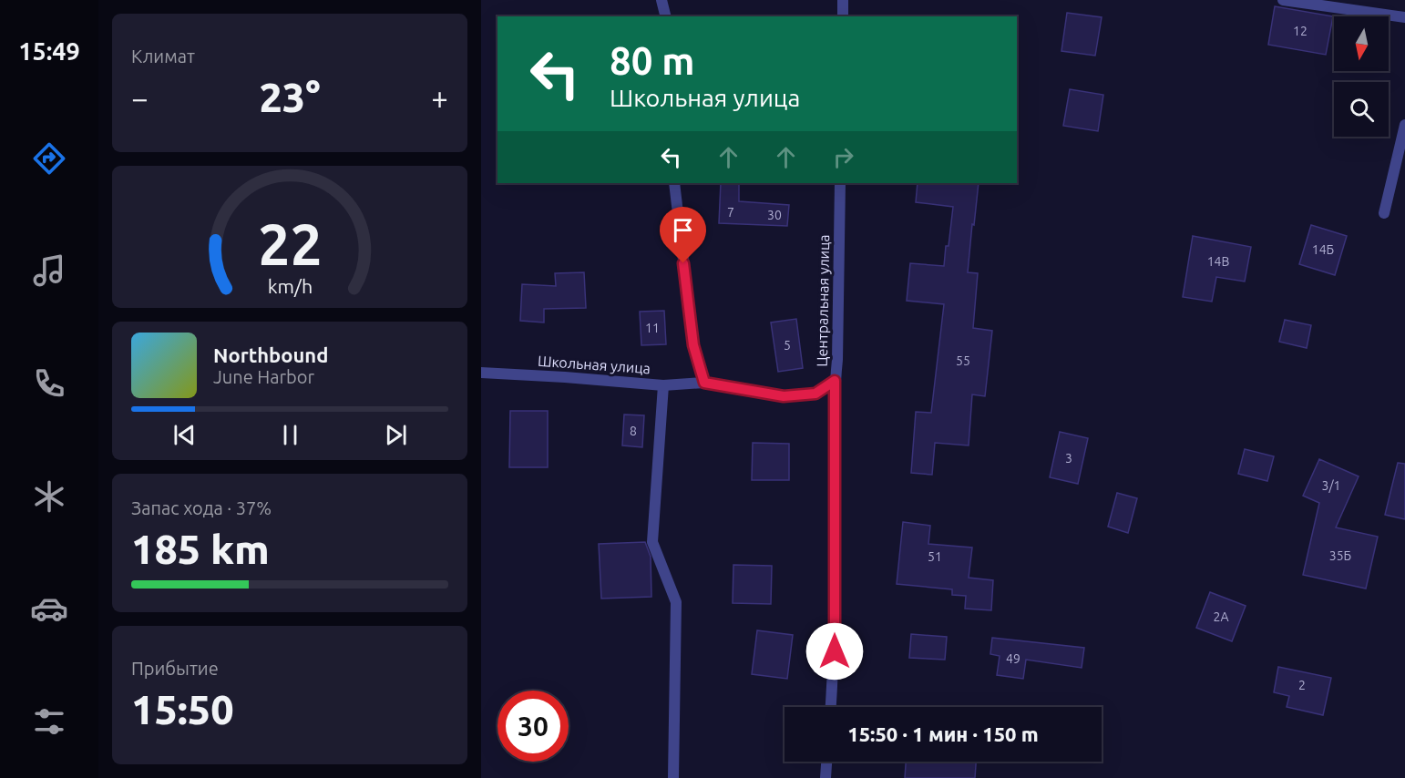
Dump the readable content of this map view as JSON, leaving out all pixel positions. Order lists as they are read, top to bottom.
{
  "streets": {
    "street": ["Центральная улица", "Школьная улица"]
  },
  "crossings": [
    ["Центральная улица", "Школьная улица"]
  ],
  "house_numbers": [
    "12",
    "7",
    "30",
    "14Б",
    "14В",
    "11",
    "5",
    "55",
    "8",
    "3",
    "3/1",
    "35Б",
    "51",
    "2А",
    "49",
    "2"
  ],
  "north": "bottom",
  "page": {
    "tabs": "15:49",
    "tile": [
      "Климат",
      ["Запас хода · 37%", "185 km"],
      ["Прибытие", "15:50"]
    ],
    "turn": ["80 m", "Школьная улица"],
    "heat": ["−", "23°", "+"],
    "song": ["Northbound", "June Harbor"],
    "limit": "30",
    "trip": "15:50 · 1 мин · 150 m",
    "gauge": ["22", "km/h"]
  }
}
